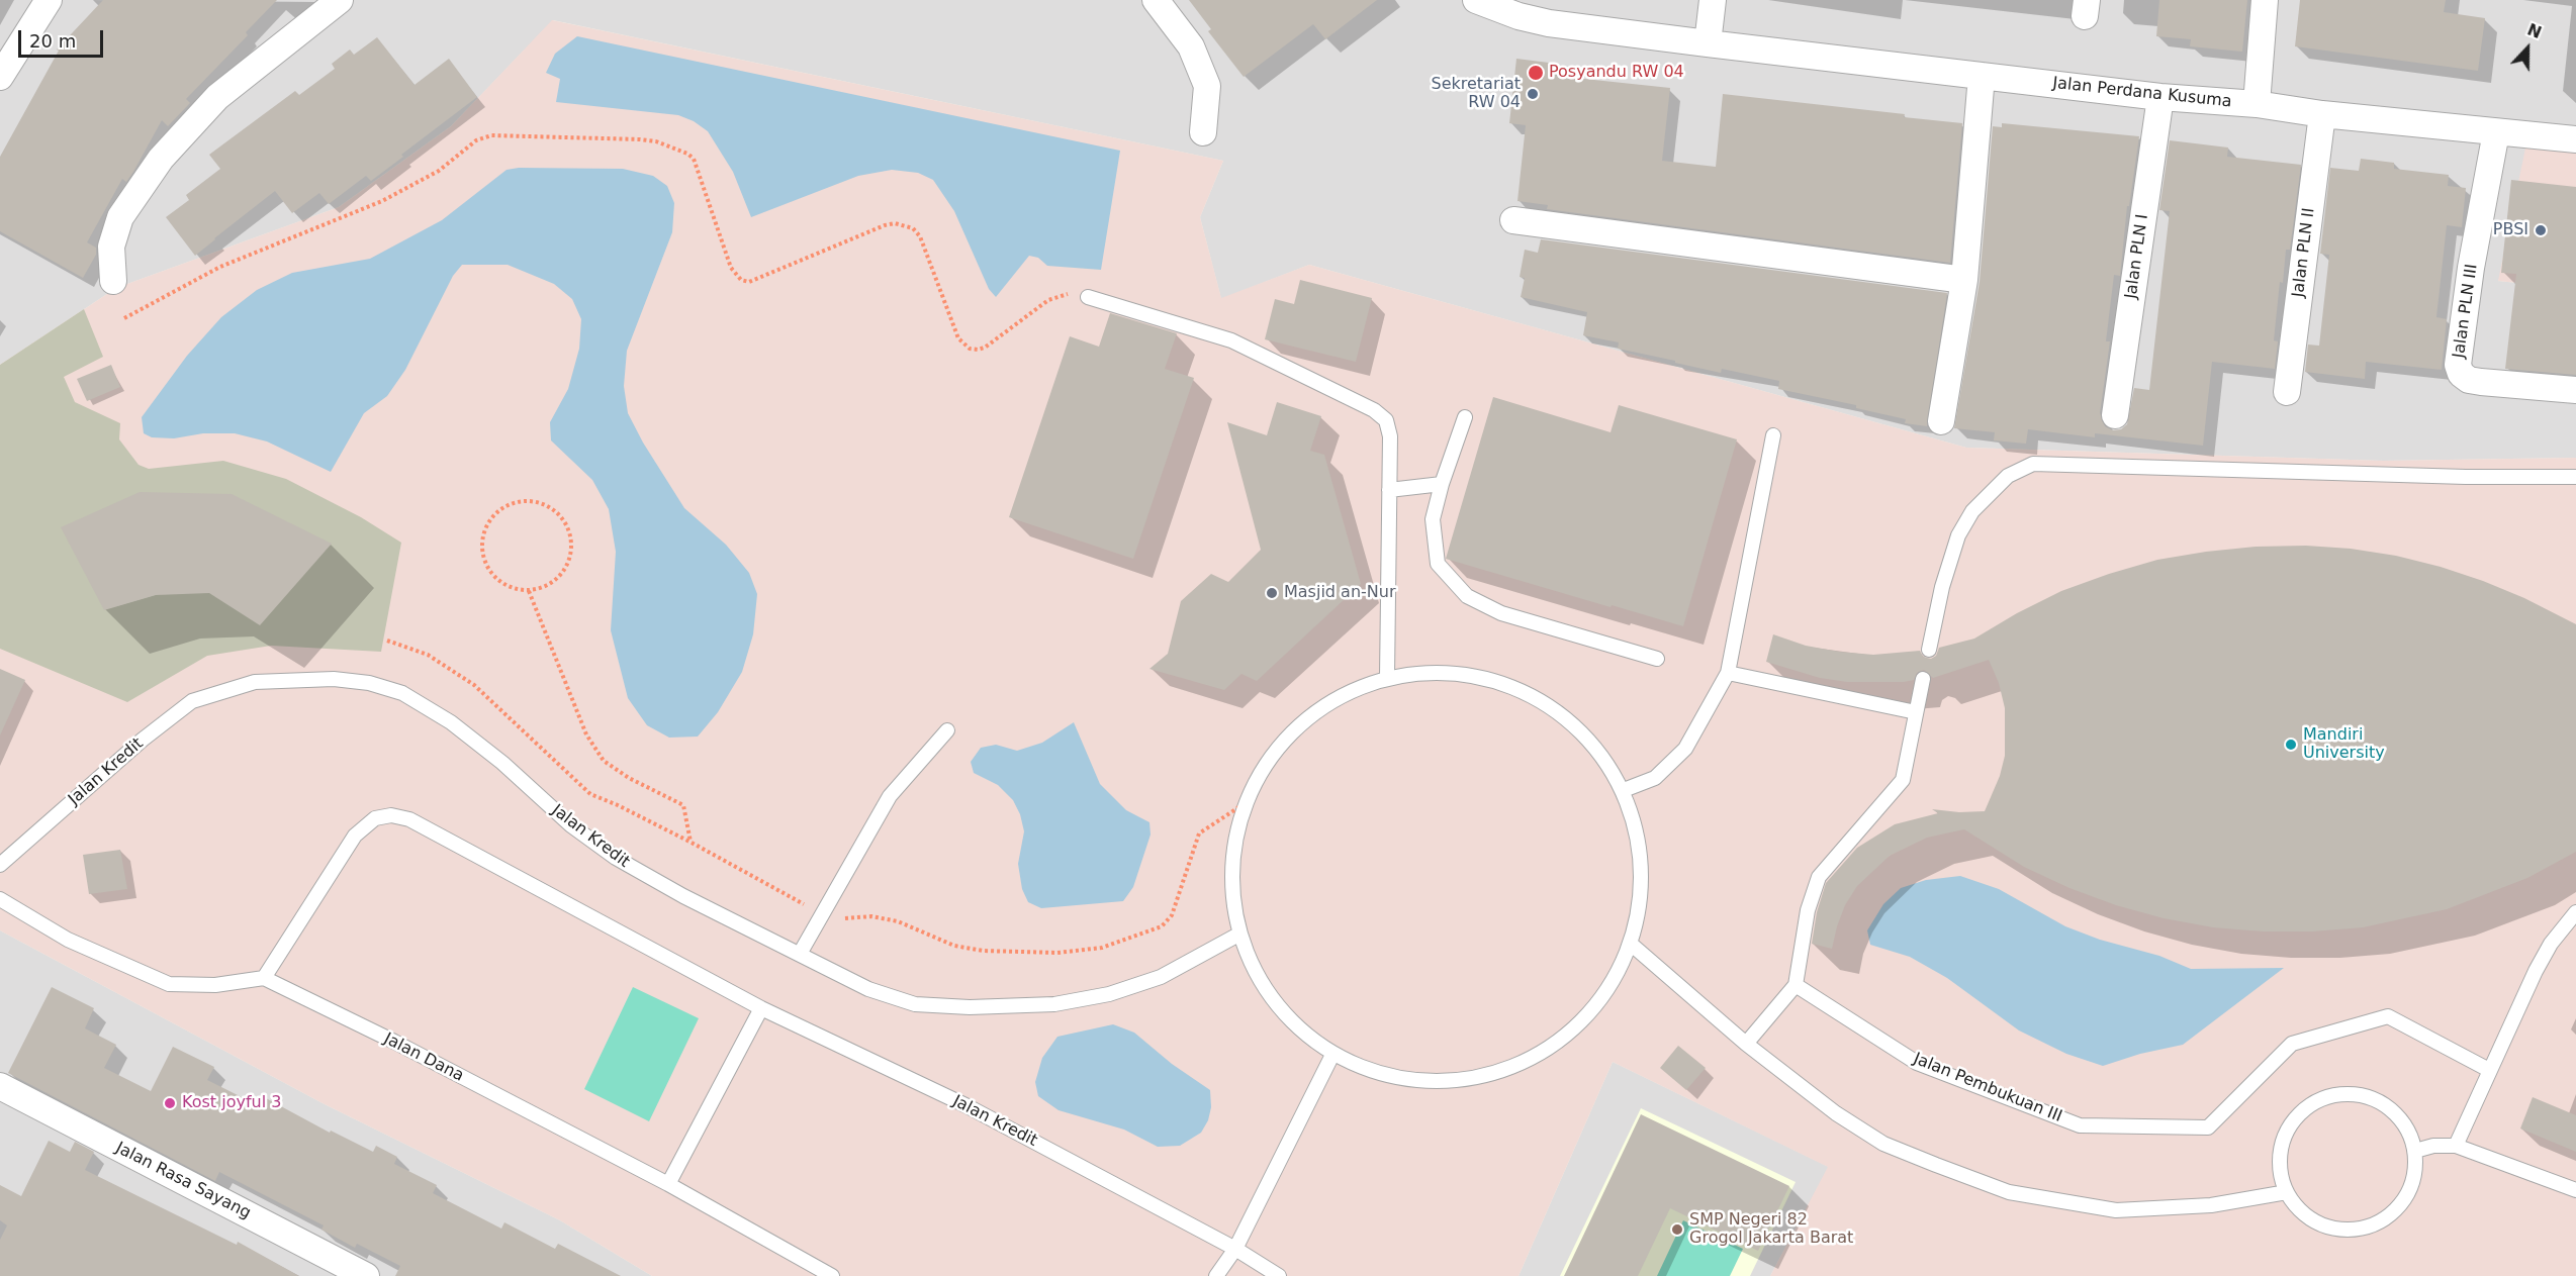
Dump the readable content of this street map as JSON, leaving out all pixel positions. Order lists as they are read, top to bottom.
{
  "streets": {
    "street": [
      "Jalan Perdana Kusuma",
      "Jalan PLN II",
      "Jalan PLN I",
      "Jalan PLN III",
      "Jalan Rasa Sayang"
    ],
    "lane": ["Jalan Kredit", "Jalan Dana", "Jalan Pembukuan III"]
  },
  "crossings": [
    ["Jalan Perdana Kusuma", "Jalan PLN II"],
    ["Jalan Perdana Kusuma", "Jalan PLN I"],
    ["Jalan Perdana Kusuma", "Jalan PLN III"],
    ["Jalan Kredit", "Jalan Dana"]
  ],
  "places": [
    "Posyandu RW 04",
    "Sekretariat RW 04",
    "PBSI",
    "Masjid an-Nur",
    "Mandiri University",
    "Kost joyful 3",
    "SMP Negeri 82 Grogol Jakarta Barat"
  ],
  "scale_bar": "20 m",
  "north": "top"
}
